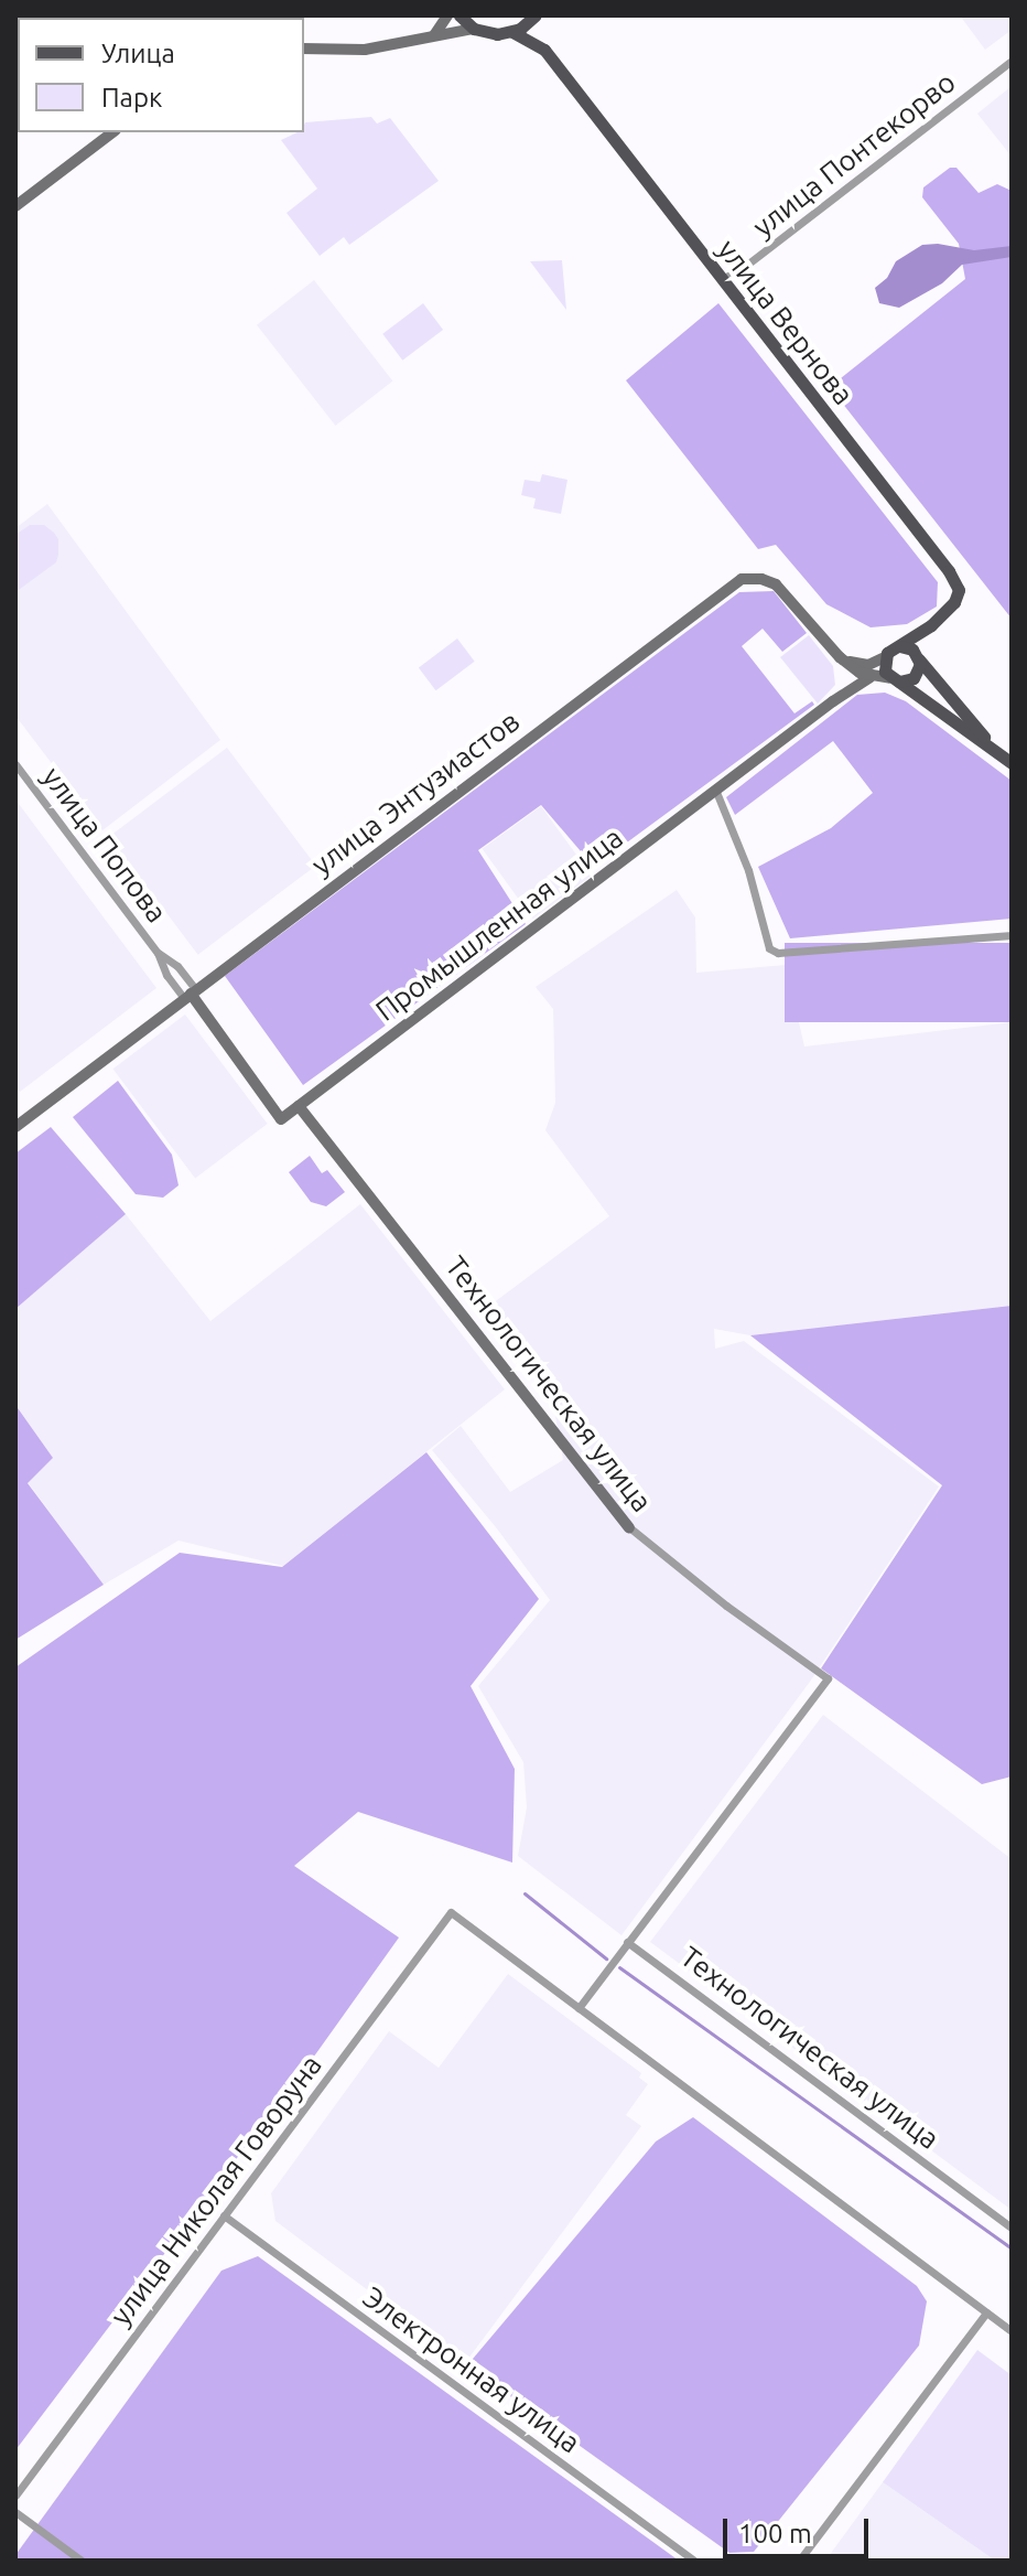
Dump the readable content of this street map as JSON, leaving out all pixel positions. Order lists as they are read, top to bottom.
{
  "streets": {
    "main road": ["улица Вернова"],
    "street": [
      "улица Понтекорво",
      "улица Энтузиастов",
      "улица Попова",
      "Промышленная улица",
      "Технологическая улица",
      "улица Николая Говоруна",
      "Электронная улица"
    ]
  },
  "crossings": [
    ["улица Понтекорво", "улица Вернова"],
    ["улица Вернова", "улица Энтузиастов"],
    ["улица Энтузиастов", "улица Попова"],
    ["улица Энтузиастов", "Промышленная улица"],
    ["Промышленная улица", "Технологическая улица"],
    ["улица Николая Говоруна", "Электронная улица"]
  ],
  "legend": ["Улица", "Парк"],
  "scale_bar": "100 m"
}
